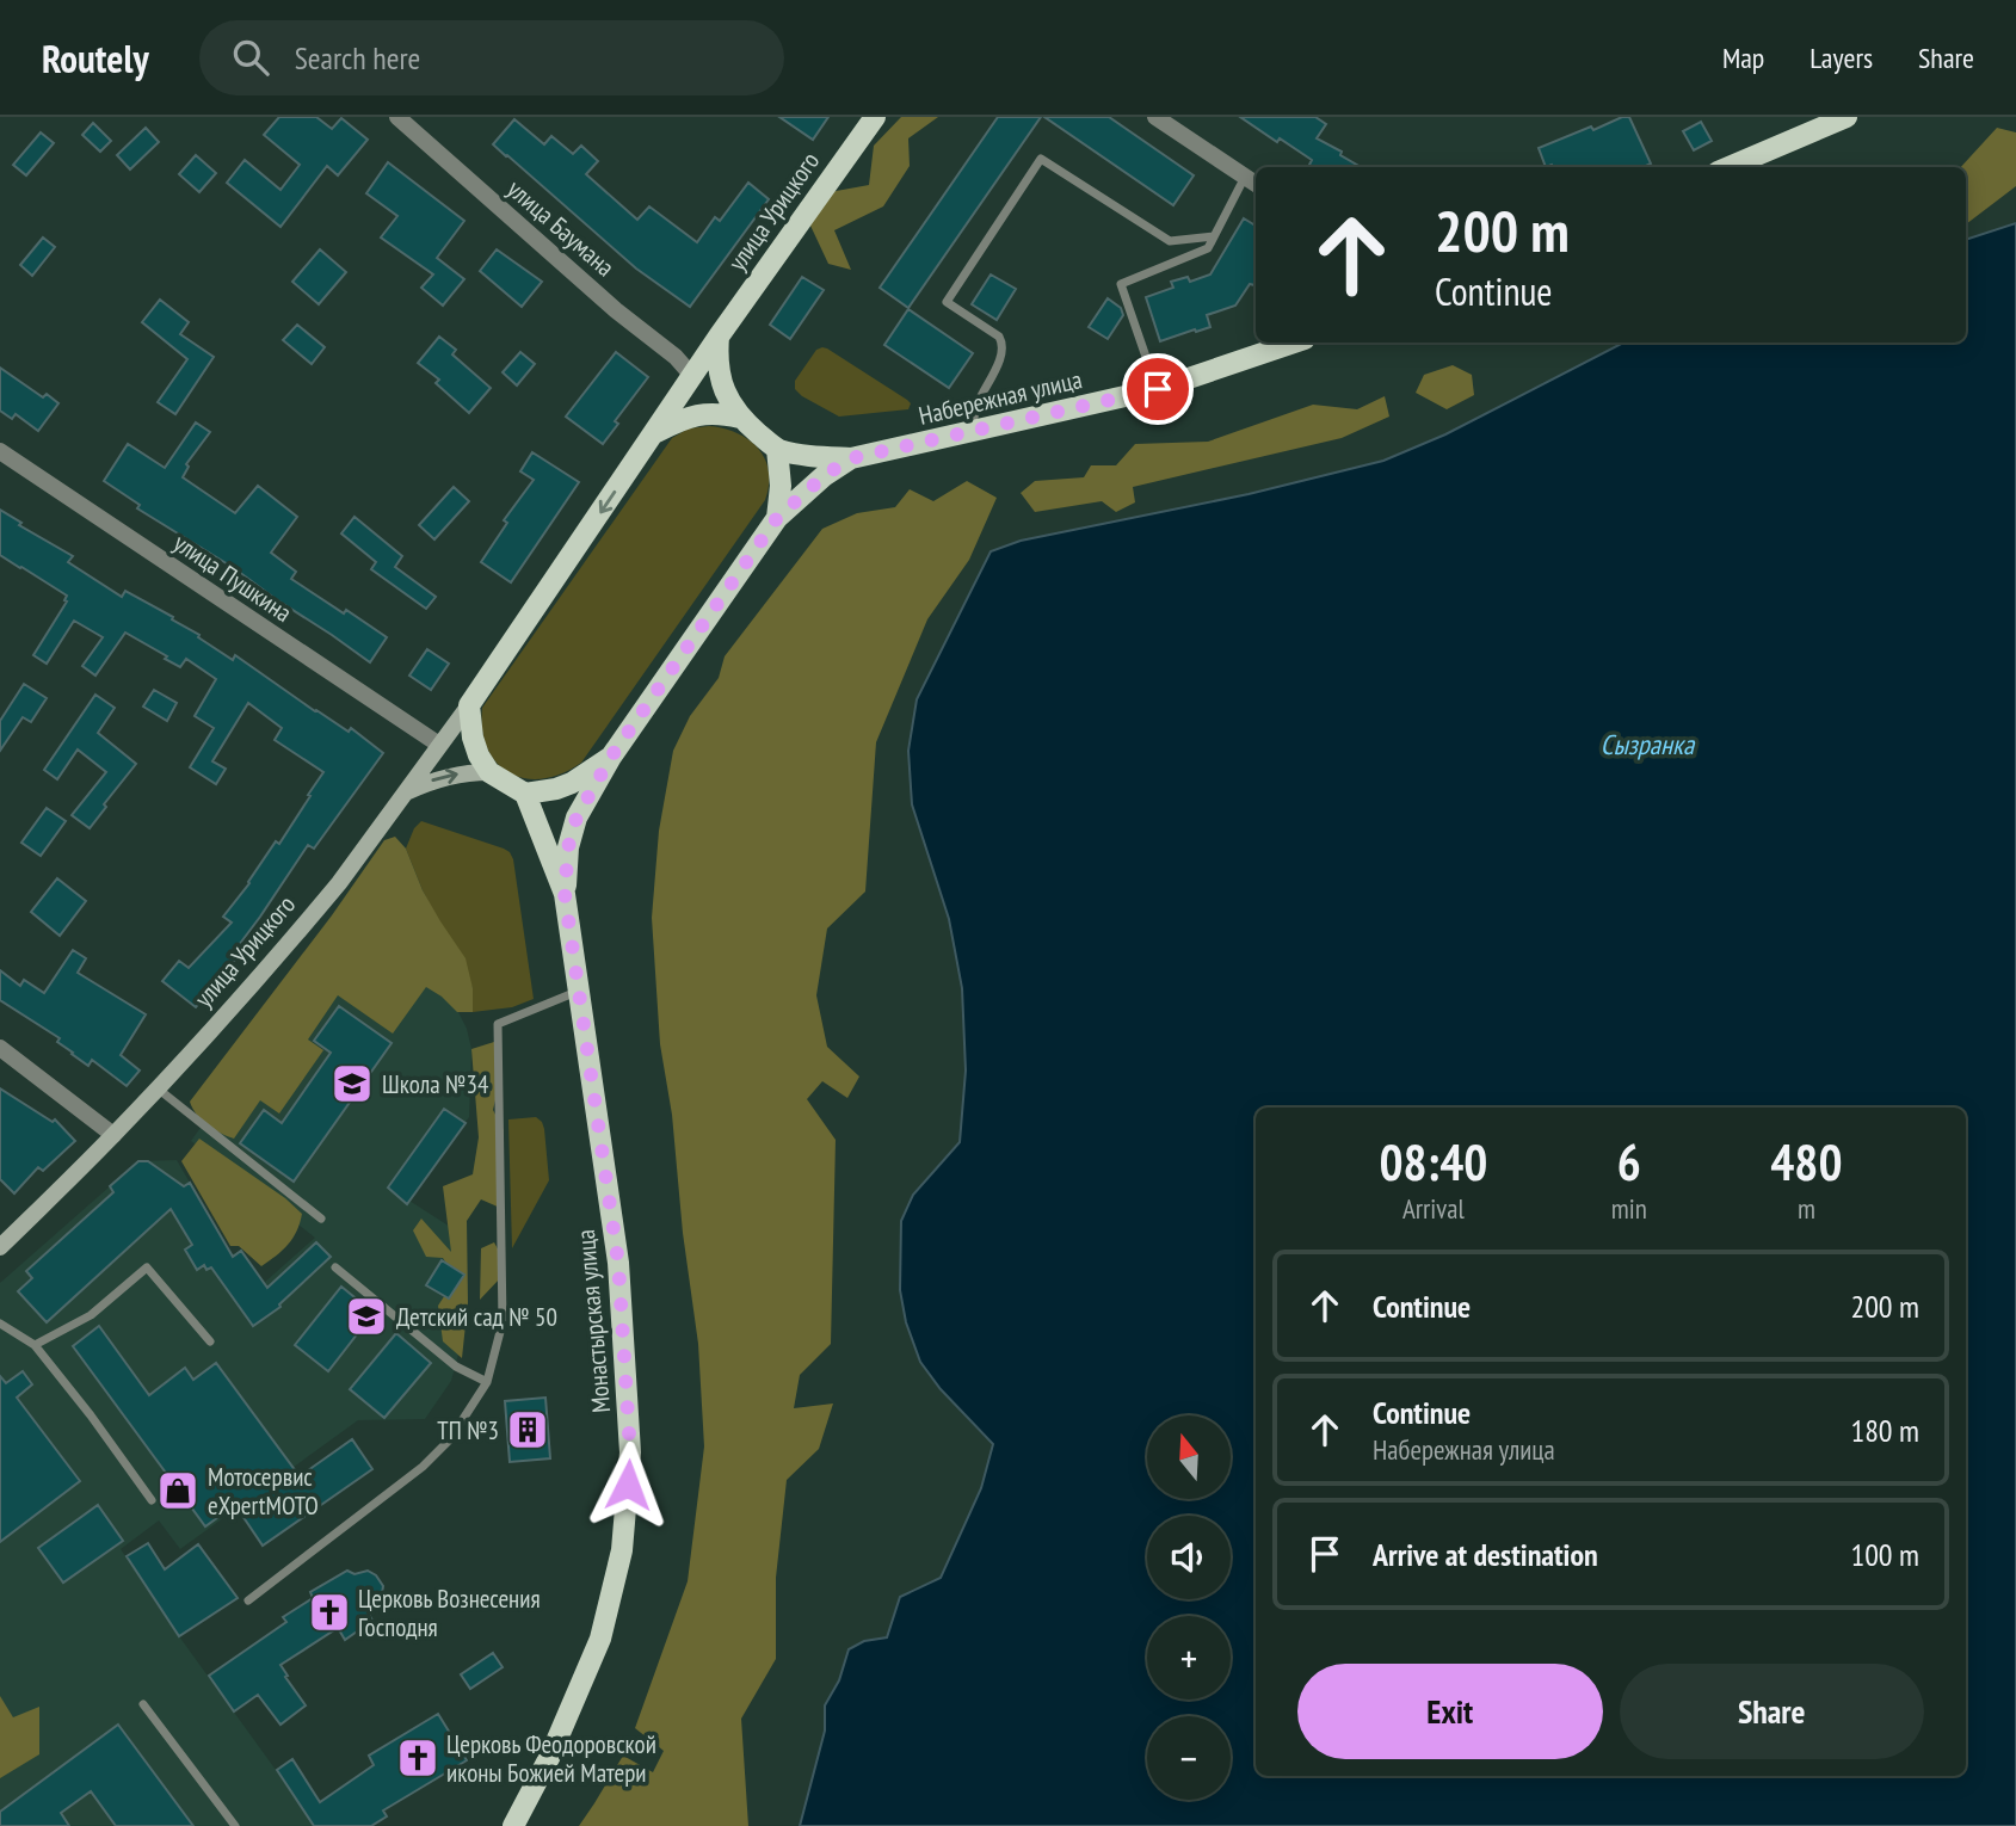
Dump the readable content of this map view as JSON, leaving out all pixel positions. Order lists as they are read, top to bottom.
{
  "streets": {
    "main road": ["улица Урицкого", "Набережная улица", "Монастырская улица"],
    "street": ["улица Баумана", "улица Пушкина"]
  },
  "crossings": [
    ["улица Урицкого", "улица Баумана"],
    ["улица Урицкого", "улица Пушкина"]
  ],
  "water": ["Сызранка"],
  "places": {
    "school or university": ["Школа №34", "Детский сад № 50"],
    "building": ["ТП №3"],
    "shop": ["Мотосервис eXpertMOTO"],
    "church": ["Церковь Вознесения Господня", "Церковь Феодоровской иконы Божией Матери"]
  },
  "north": "top",
  "page": {
    "header": "Routely",
    "search": "Search here",
    "nav": ["Map", "Layers", "Share"],
    "turn": ["200 m", "Continue"],
    "eta": [
      "08:40",
      "Arrival",
      "6",
      "min",
      "480",
      "m"
    ],
    "list": [
      {
        "name": "Continue",
        "value": "200 m"
      },
      {
        "name": "Continue",
        "note": "Набережная улица",
        "value": "180 m"
      },
      {
        "name": "Arrive at destination",
        "value": "100 m"
      }
    ],
    "map_buttons": ["+", "−"],
    "buttons": ["Exit", "Share"]
  }
}
